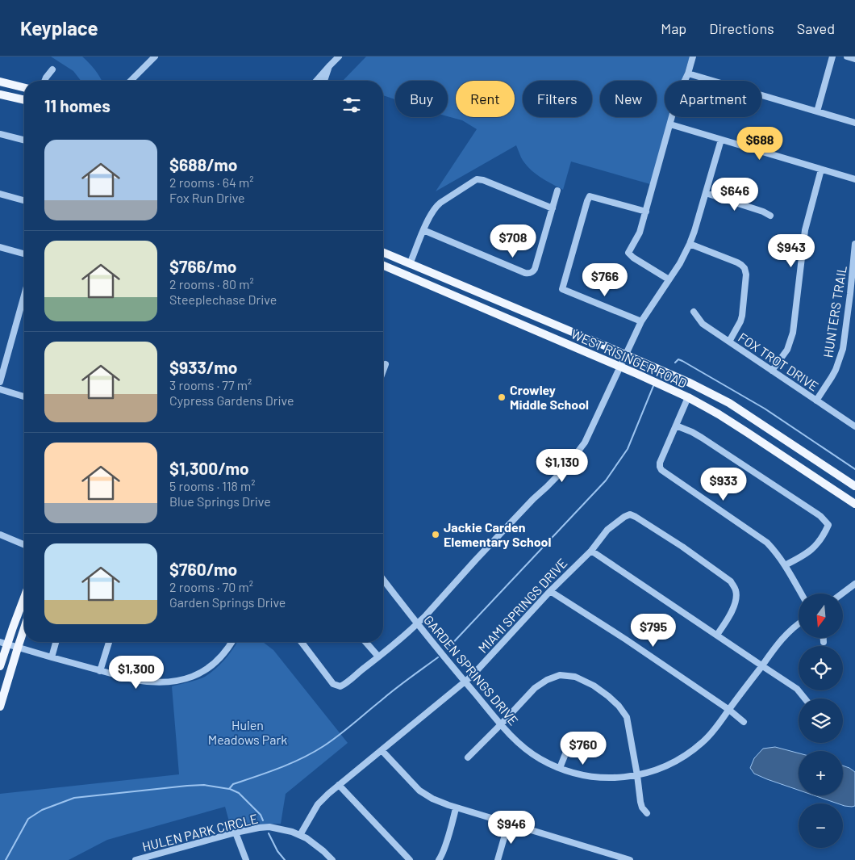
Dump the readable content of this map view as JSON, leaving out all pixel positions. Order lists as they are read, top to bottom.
{
  "streets": {
    "main road": ["WEST RISINGER ROAD"],
    "street": [
      "HUNTERS TRAIL",
      "FOX TROT DRIVE",
      "MIAMI SPRINGS DRIVE",
      "GARDEN SPRINGS DRIVE",
      "HULEN PARK CIRCLE"
    ]
  },
  "crossings": [
    ["HUNTERS TRAIL", "FOX TROT DRIVE"],
    ["MIAMI SPRINGS DRIVE", "GARDEN SPRINGS DRIVE"],
    ["MIAMI SPRINGS DRIVE", "HULEN PARK CIRCLE"]
  ],
  "parks": ["Hulen Meadows Park"],
  "places": ["Crowley Middle School", "Jackie Carden Elementary School"],
  "north": "bottom",
  "page": {
    "header": "Keyplace",
    "nav": ["Map", "Directions", "Saved"],
    "chip": [
      "Buy",
      "Rent",
      "Filters",
      "New",
      "Apartment"
    ],
    "heading": "11 homes",
    "price": [
      "$688",
      "$646",
      "$708",
      "$943",
      "$766",
      "$1,130",
      "$933",
      "$795",
      "$1,300",
      "$760",
      "$946"
    ],
    "list": [
      {
        "name": "$688/mo",
        "note": "2 rooms · 64 m² · Fox Run Drive"
      },
      {
        "name": "$766/mo",
        "note": "2 rooms · 80 m² · Steeplechase Drive"
      },
      {
        "name": "$933/mo",
        "note": "3 rooms · 77 m² · Cypress Gardens Drive"
      },
      {
        "name": "$1,300/mo",
        "note": "5 rooms · 118 m² · Blue Springs Drive"
      },
      {
        "name": "$760/mo",
        "note": "2 rooms · 70 m² · Garden Springs Drive"
      }
    ],
    "map_buttons": ["+", "−"]
  }
}
